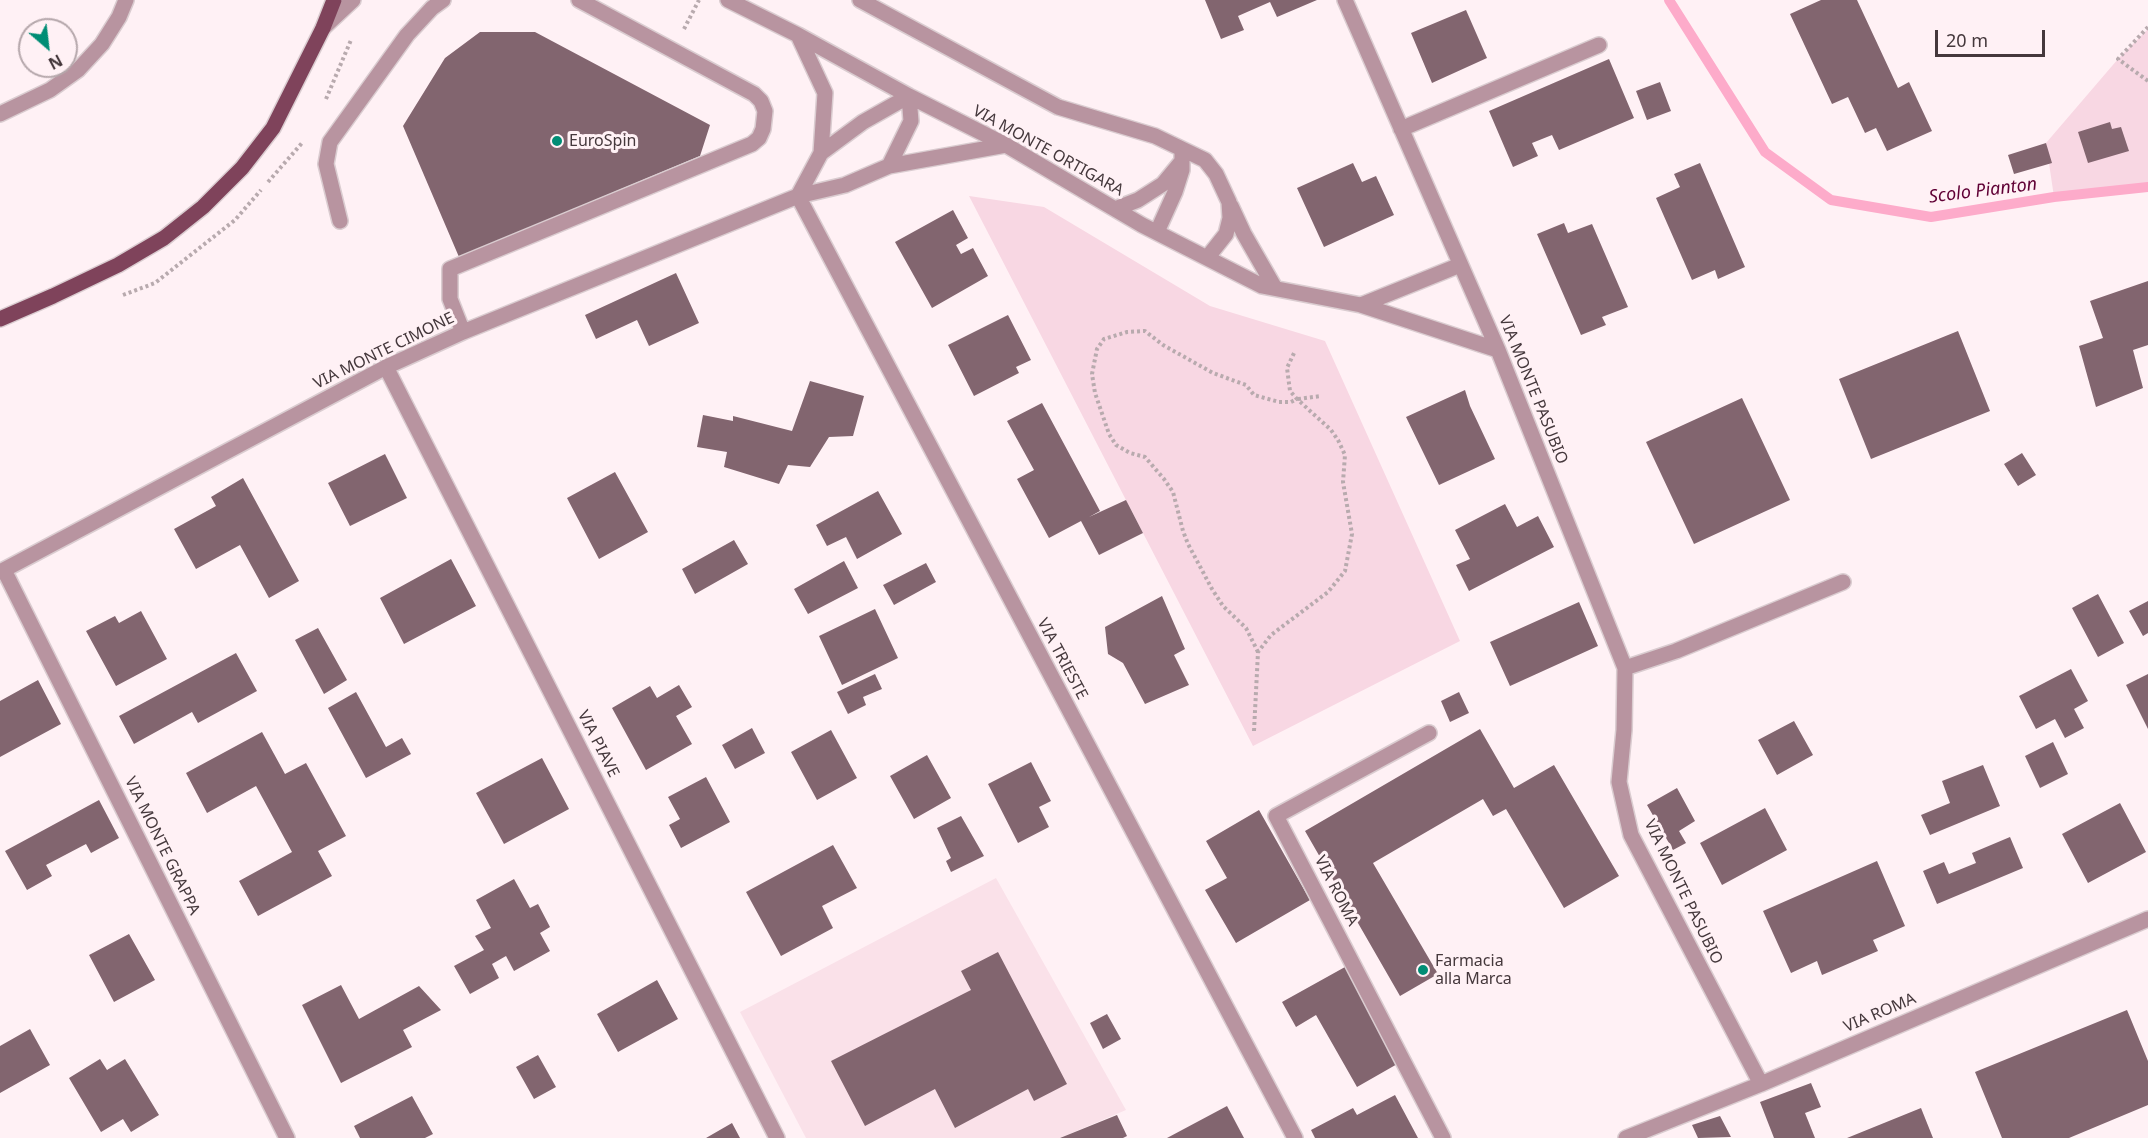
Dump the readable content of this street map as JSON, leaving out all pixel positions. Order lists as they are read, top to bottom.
{
  "streets": {
    "street": [
      "VIA MONTE ORTIGARA",
      "VIA MONTE CIMONE",
      "VIA MONTE PASUBIO",
      "VIA TRIESTE",
      "VIA PIAVE",
      "VIA MONTE GRAPPA",
      "VIA ROMA"
    ]
  },
  "crossings": [
    ["VIA MONTE ORTIGARA", "VIA MONTE CIMONE"],
    ["VIA MONTE ORTIGARA", "VIA MONTE PASUBIO"],
    ["VIA MONTE CIMONE", "VIA TRIESTE"],
    ["VIA MONTE CIMONE", "VIA PIAVE"],
    ["VIA MONTE CIMONE", "VIA MONTE GRAPPA"],
    ["VIA MONTE PASUBIO", "VIA ROMA"]
  ],
  "water": ["Scolo Pianton"],
  "places": ["EuroSpin", "Farmacia alla Marca"],
  "scale_bar": "20 m",
  "north": "bottom right"
}
